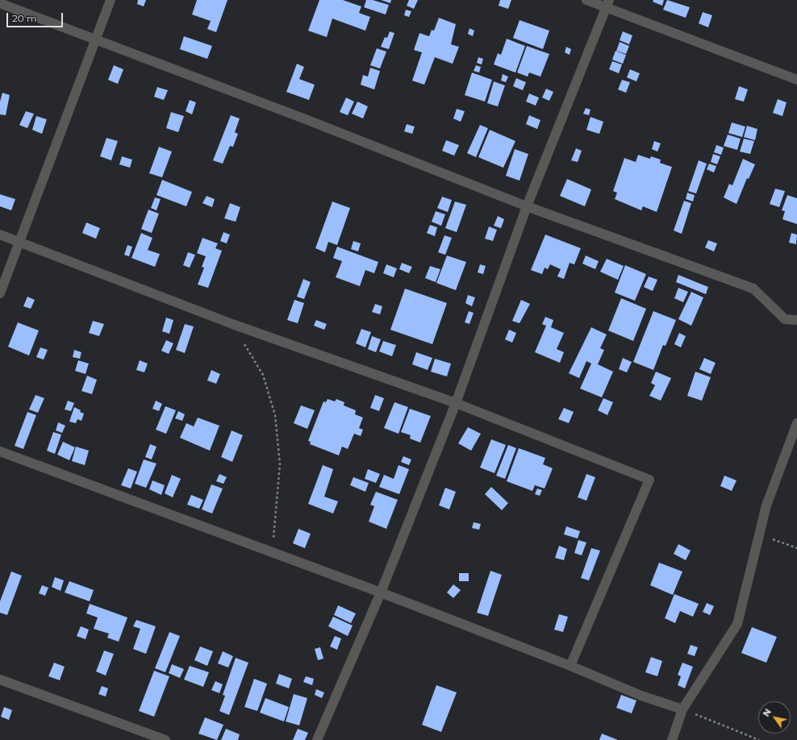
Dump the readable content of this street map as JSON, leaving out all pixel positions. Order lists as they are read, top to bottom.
{
  "scale_bar": "20 m",
  "north": "top left"
}
